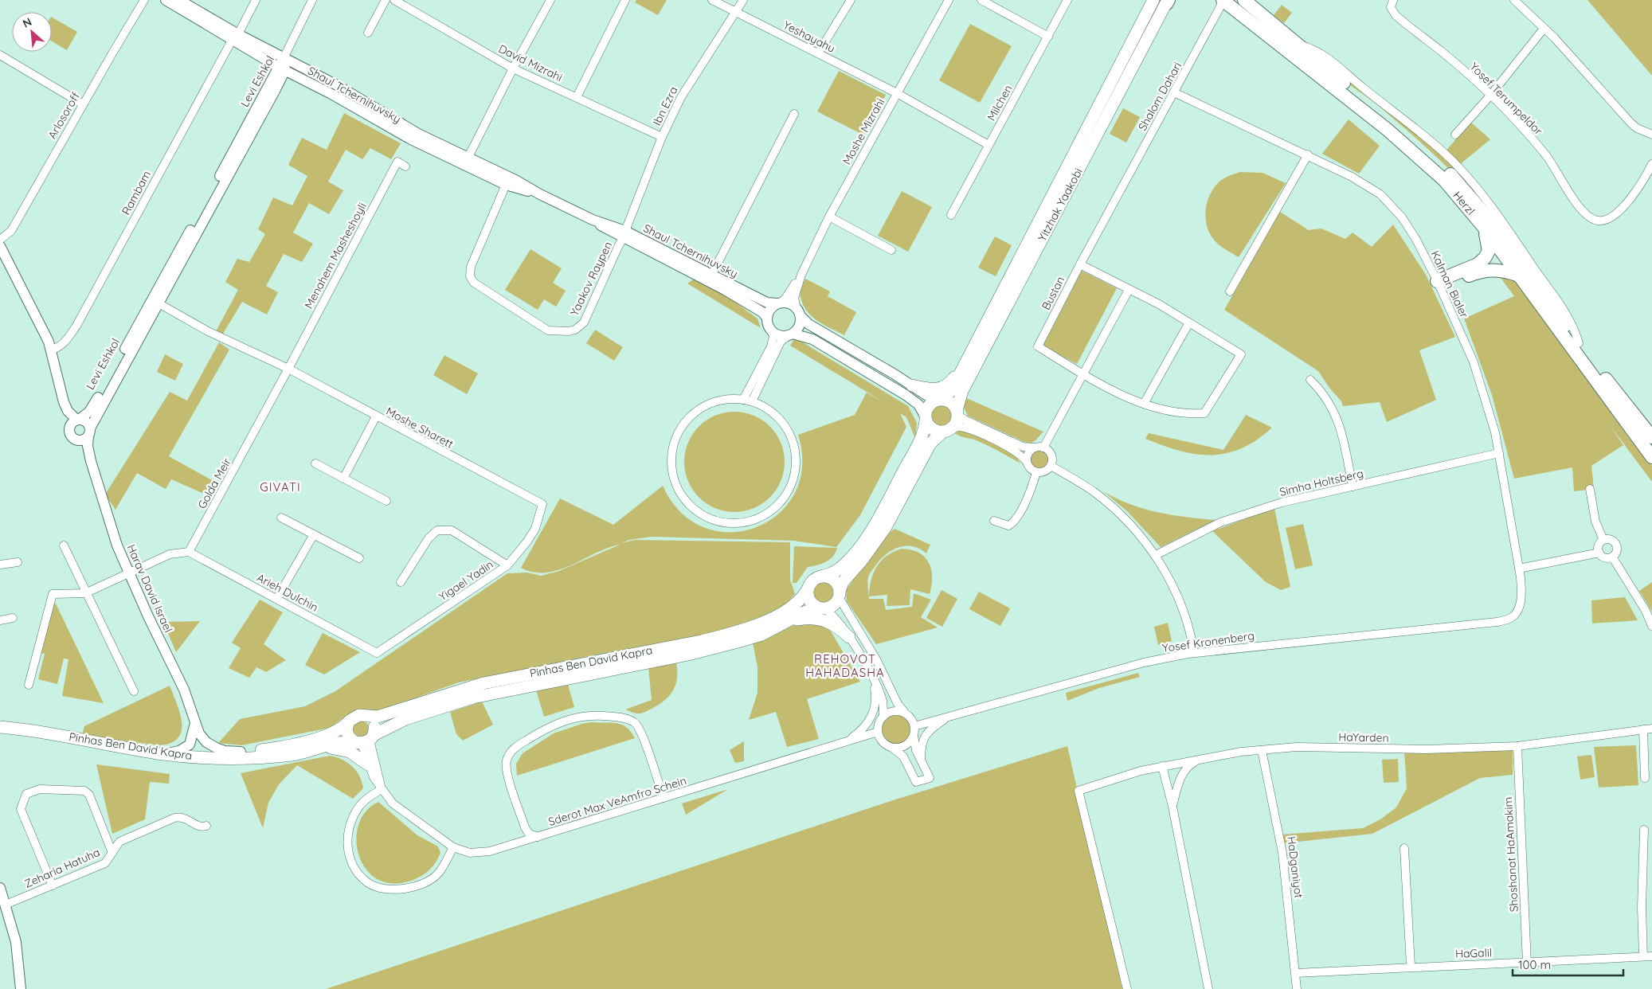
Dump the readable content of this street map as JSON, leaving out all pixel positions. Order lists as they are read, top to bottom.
{
  "streets": {
    "main road": ["Herzl", "Yitzhak Yaakobi", "Pinhas Ben David Kapra"],
    "street": [
      "Yeshayahu",
      "David Mizrahi",
      "Levi Eshkol",
      "Shaul Tchernihuvsky",
      "Shalom Dahari",
      "Yosef Terumpeldor",
      "Milchen",
      "Ibn Ezra",
      "Arlosoroff",
      "Moshe Mizrahi",
      "Rambam",
      "Menahem Masheshoyli",
      "Yaakov Raypen",
      "Kalman Bialer",
      "Bustan",
      "Moshe Sharett",
      "Simha Holtsberg",
      "Golda Meir",
      "Yigael Yadin",
      "Harav David Israel",
      "Arieh Dulchin",
      "Yosef Kronenberg",
      "HaYarden",
      "Sderot Max VeAmfro Schein",
      "Shoshanat HaAmakim",
      "HaDganiyot",
      "Zeharia Hatuha",
      "HaGalil"
    ]
  },
  "crossings": [
    ["Yeshayahu", "Milchen"],
    ["Yeshayahu", "Ibn Ezra"],
    ["Yeshayahu", "Moshe Mizrahi"],
    ["David Mizrahi", "Ibn Ezra"],
    ["Levi Eshkol", "Shaul Tchernihuvsky"],
    ["Levi Eshkol", "Moshe Sharett"],
    ["Levi Eshkol", "Harav David Israel"],
    ["Shaul Tchernihuvsky", "Ibn Ezra"],
    ["Shaul Tchernihuvsky", "Moshe Mizrahi"],
    ["Shaul Tchernihuvsky", "Rambam"],
    ["Shaul Tchernihuvsky", "Yaakov Raypen"],
    ["Shalom Dahari", "Herzl"],
    ["Shalom Dahari", "Kalman Bialer"],
    ["Shalom Dahari", "Bustan"],
    ["Ibn Ezra", "Yaakov Raypen"],
    ["Menahem Masheshoyli", "Moshe Sharett"],
    ["Menahem Masheshoyli", "Golda Meir"],
    ["Kalman Bialer", "Simha Holtsberg"],
    ["Kalman Bialer", "Yosef Kronenberg"],
    ["Moshe Sharett", "Golda Meir"],
    ["Moshe Sharett", "Yigael Yadin"],
    ["Golda Meir", "Arieh Dulchin"],
    ["Yigael Yadin", "Arieh Dulchin"],
    ["Harav David Israel", "Pinhas Ben David Kapra"],
    ["Yosef Kronenberg", "Sderot Max VeAmfro Schein"],
    ["Pinhas Ben David Kapra", "Sderot Max VeAmfro Schein"],
    ["HaYarden", "Shoshanat HaAmakim"],
    ["HaYarden", "HaDganiyot"],
    ["Shoshanat HaAmakim", "HaGalil"],
    ["HaDganiyot", "HaGalil"]
  ],
  "districts": ["GIVATI", "REHOVOT HAHADASHA"],
  "scale_bar": "100 m",
  "north": "top left"
}
